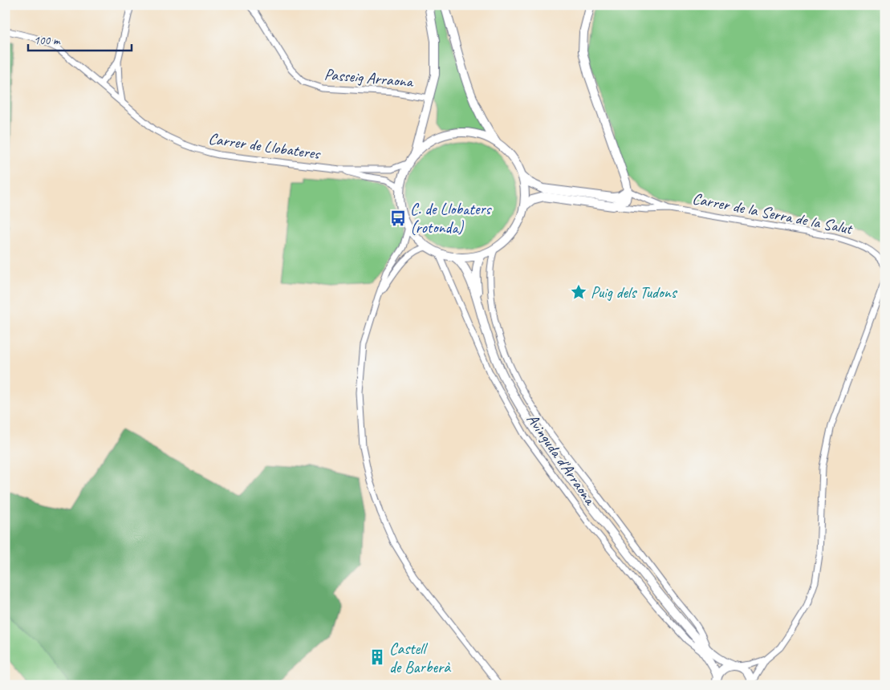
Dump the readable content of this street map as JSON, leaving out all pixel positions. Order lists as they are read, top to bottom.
{
  "streets": {
    "main road": ["Carrer de la Serra de la Salut", "Avinguda d'Arraona"],
    "street": ["Passeig Arraona", "Carrer de Llobateres"]
  },
  "crossings": [
    ["Carrer de Llobateres", "Carrer de la Serra de la Salut"],
    ["Carrer de Llobateres", "Avinguda d'Arraona"],
    ["Carrer de la Serra de la Salut", "Avinguda d'Arraona"]
  ],
  "places": {
    "bus stop": ["C. de Llobaters (rotonda)"],
    "place": ["Puig dels Tudons"],
    "building": ["Castell de Barberà"]
  },
  "scale_bar": "100 m"
}
